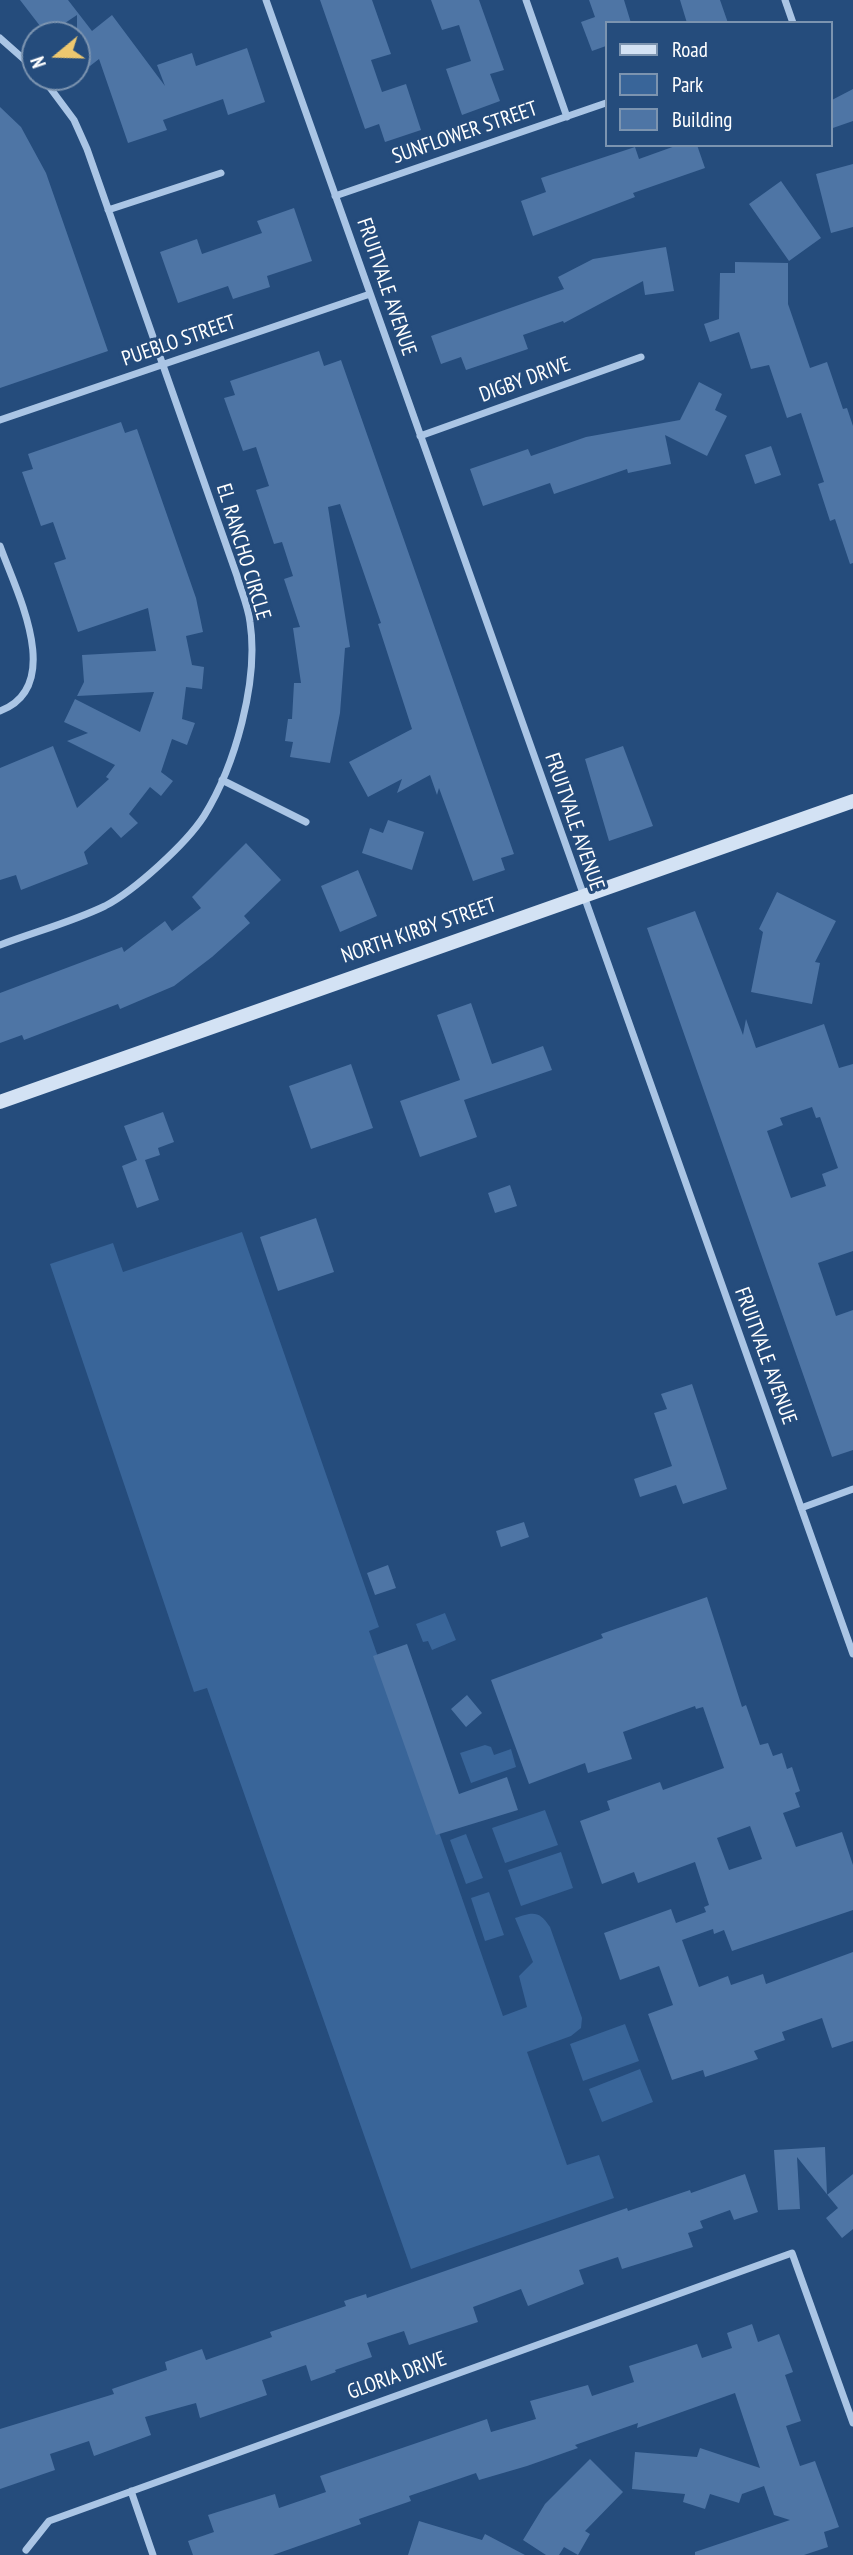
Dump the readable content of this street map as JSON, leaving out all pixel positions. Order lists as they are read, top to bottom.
{
  "streets": {
    "street": [
      "SUNFLOWER STREET",
      "FRUITVALE AVENUE",
      "PUEBLO STREET",
      "DIGBY DRIVE",
      "EL RANCHO CIRCLE",
      "NORTH KIRBY STREET",
      "GLORIA DRIVE"
    ]
  },
  "crossings": [
    ["SUNFLOWER STREET", "FRUITVALE AVENUE"],
    ["FRUITVALE AVENUE", "PUEBLO STREET"],
    ["FRUITVALE AVENUE", "DIGBY DRIVE"],
    ["FRUITVALE AVENUE", "NORTH KIRBY STREET"],
    ["PUEBLO STREET", "EL RANCHO CIRCLE"]
  ],
  "legend": ["Road", "Park", "Building"],
  "north": "left"
}
